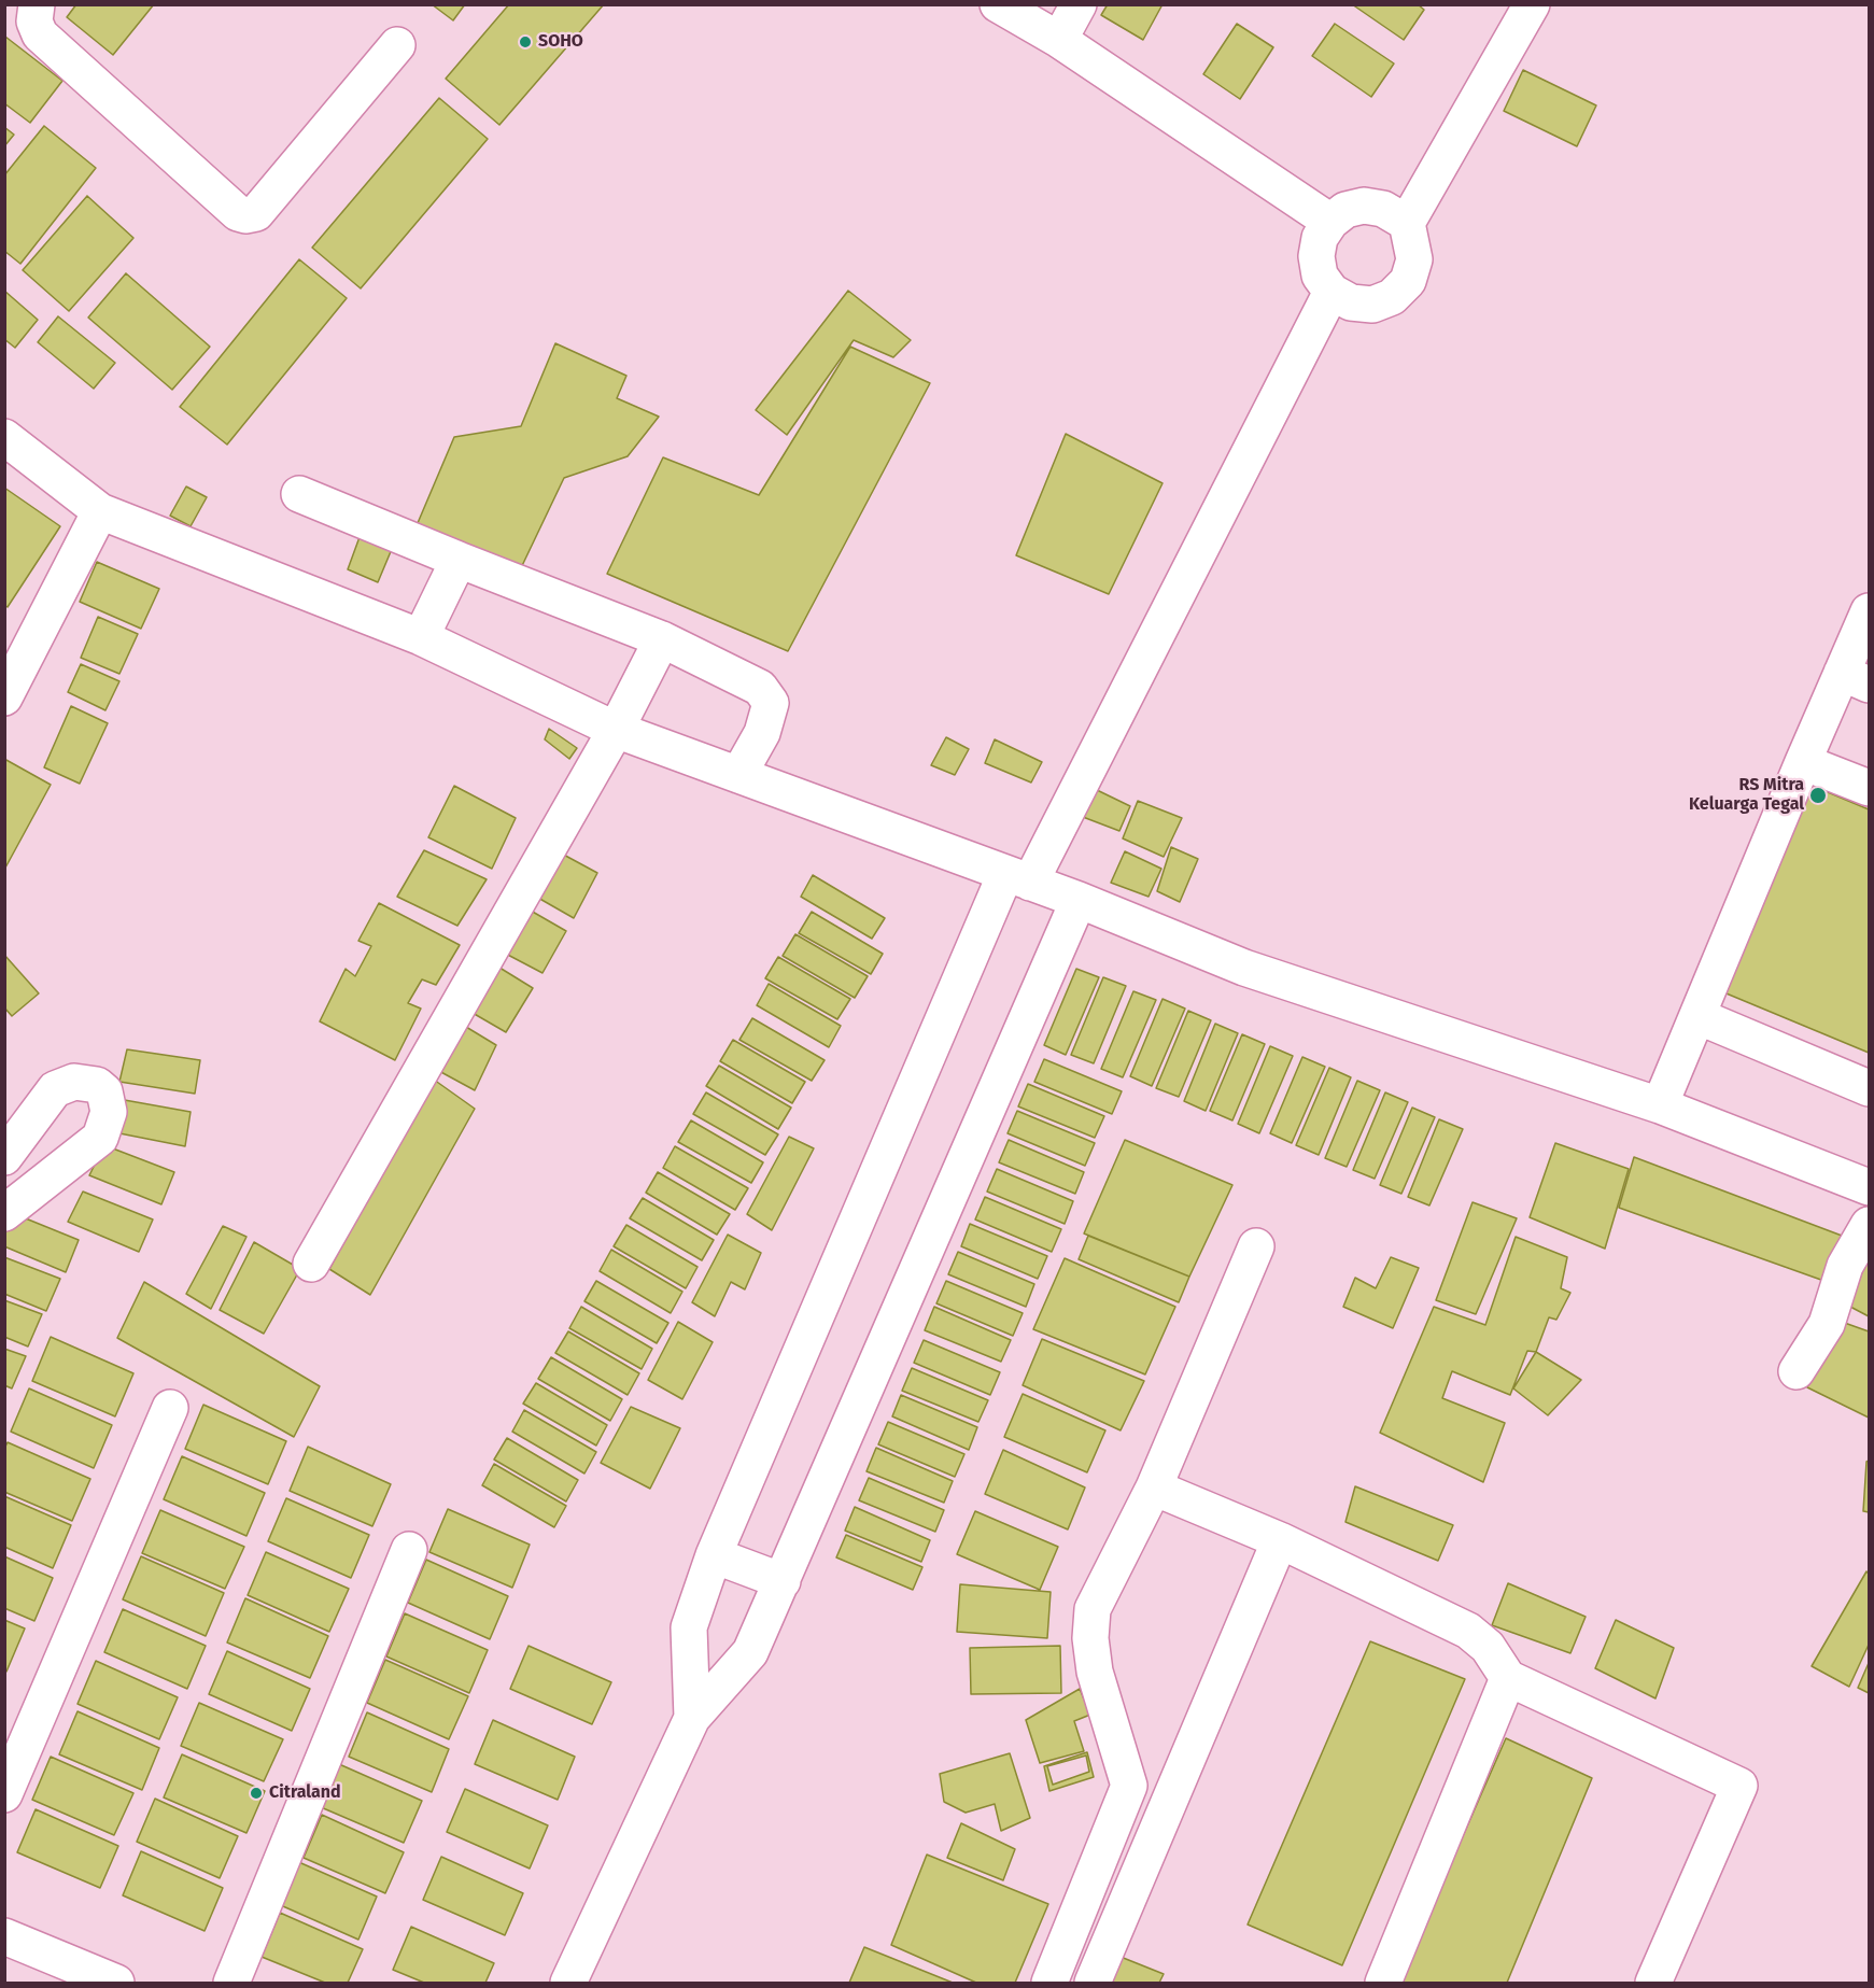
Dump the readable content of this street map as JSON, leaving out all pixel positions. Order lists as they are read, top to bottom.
{
  "places": ["SOHO", "RS Mitra Keluarga Tegal", "Citraland"]
}
